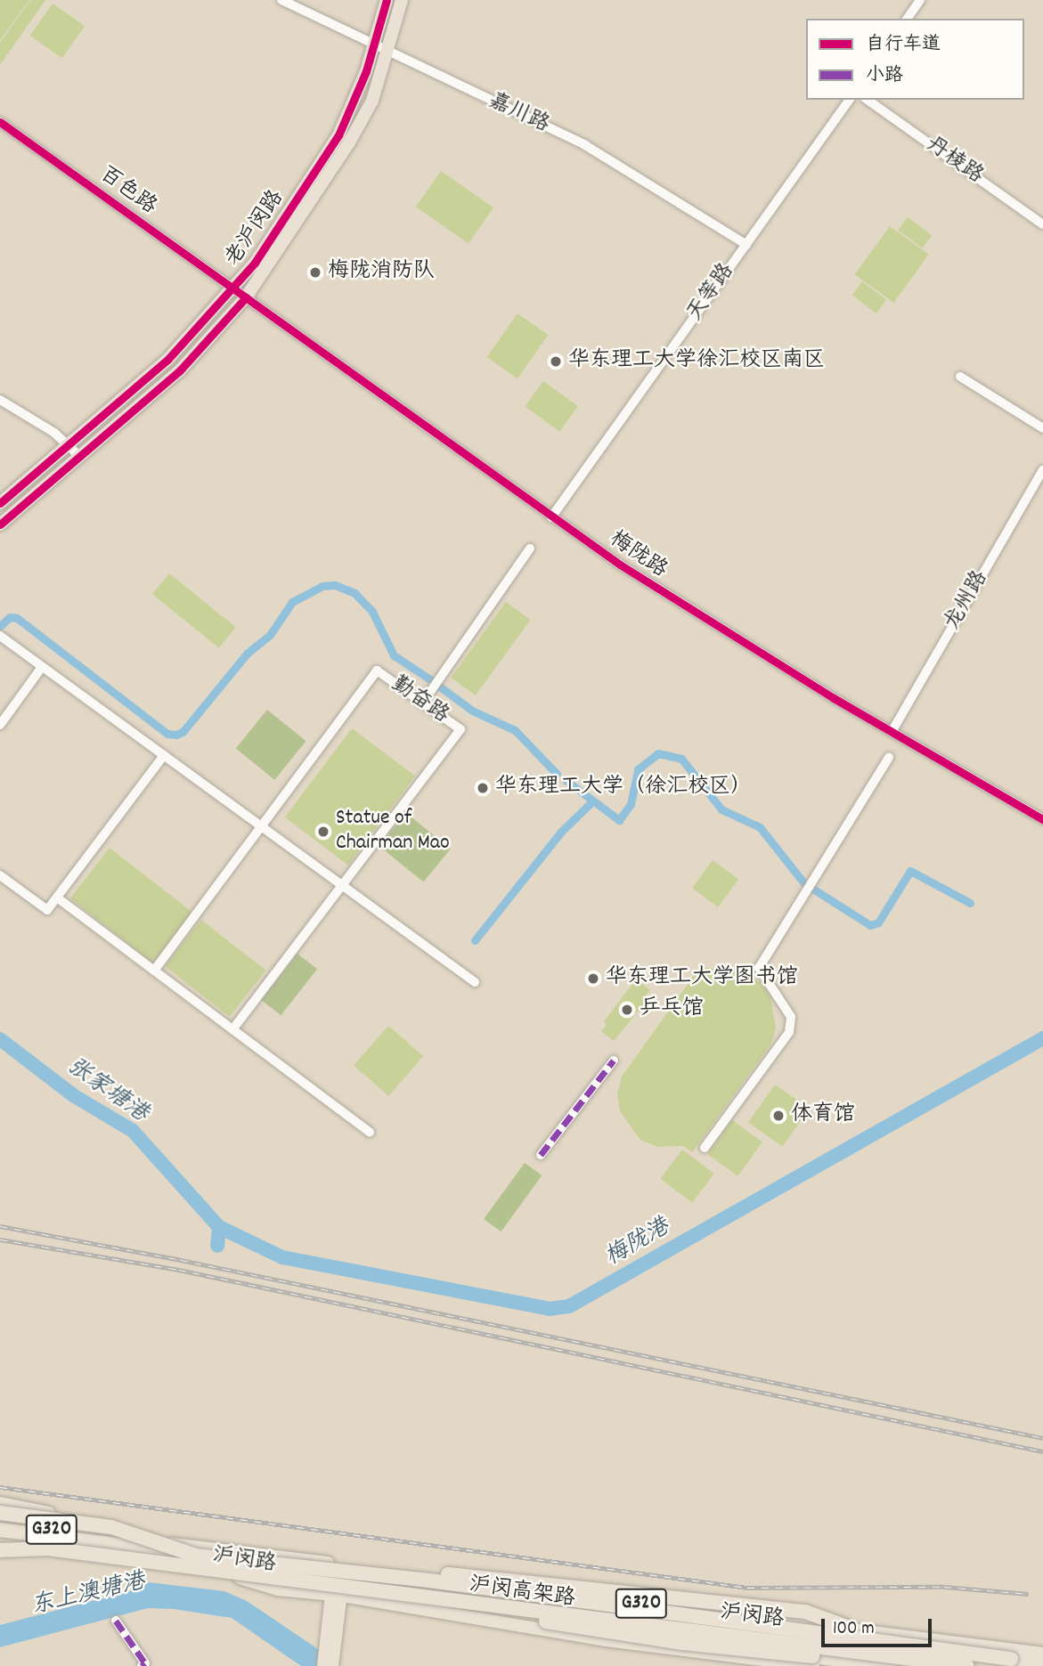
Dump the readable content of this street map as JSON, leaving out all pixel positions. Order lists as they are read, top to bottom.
{
  "streets": {
    "highway": ["沪闵高架路"],
    "main road": ["老沪闵路", "G320", "沪闵路"],
    "street": [
      "嘉川路",
      "丹棱路",
      "百色路",
      "天等路",
      "梅陇路",
      "龙州路",
      "勤奋路"
    ]
  },
  "crossings": [
    ["嘉川路", "老沪闵路"],
    ["嘉川路", "天等路"],
    ["百色路", "老沪闵路"],
    ["百色路", "梅陇路"],
    ["老沪闵路", "梅陇路"],
    ["天等路", "梅陇路"],
    ["梅陇路", "龙州路"]
  ],
  "water": ["张家塘港", "梅陇港", "东上澳塘港"],
  "places": [
    "梅陇消防队",
    "华东理工大学徐汇校区南区",
    "华东理工大学（徐汇校区）",
    "Statue of Chairman Mao",
    "华东理工大学图书馆",
    "乒乓馆",
    "体育馆"
  ],
  "legend": ["自行车道", "小路"],
  "scale_bar": "100 m"
}
